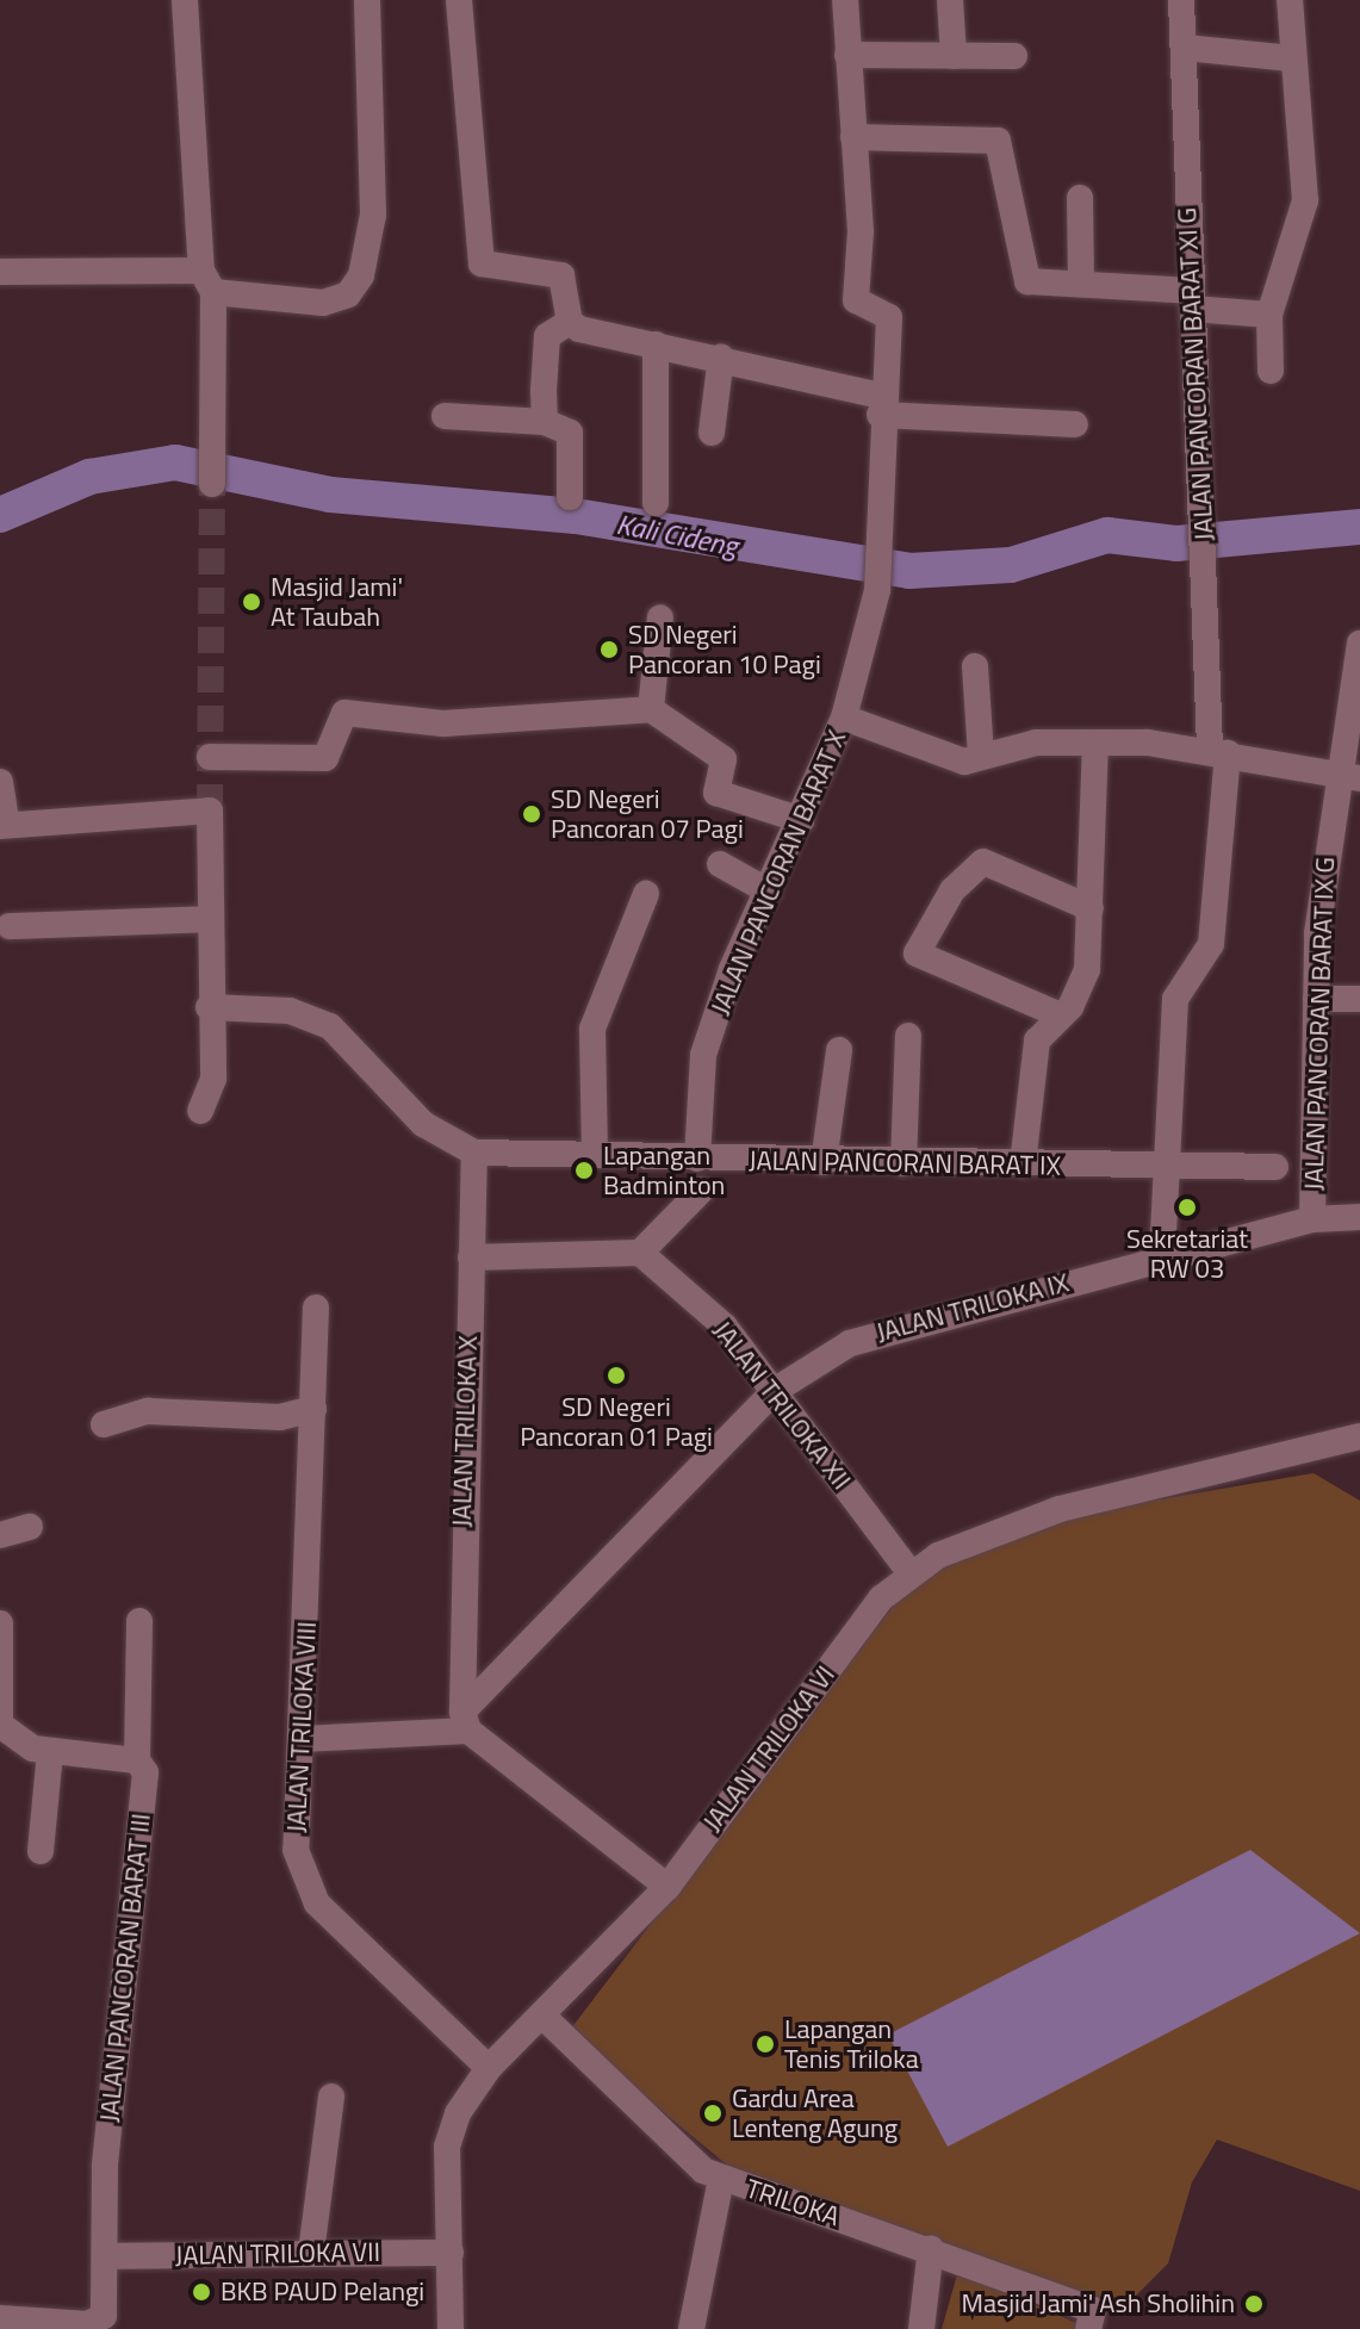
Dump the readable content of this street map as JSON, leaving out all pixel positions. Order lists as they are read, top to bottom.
{
  "streets": {
    "street": [
      "JALAN PANCORAN BARAT XI G",
      "JALAN PANCORAN BARAT X",
      "JALAN PANCORAN BARAT IX G",
      "JALAN PANCORAN BARAT IX",
      "JALAN TRILOKA IX",
      "JALAN TRILOKA XII",
      "JALAN TRILOKA X",
      "JALAN TRILOKA VIII",
      "JALAN TRILOKA VI",
      "JALAN PANCORAN BARAT III",
      "TRILOKA",
      "JALAN TRILOKA VII"
    ]
  },
  "crossings": [
    ["JALAN PANCORAN BARAT XI G", "JALAN PANCORAN BARAT IX"],
    ["JALAN PANCORAN BARAT XI G", "JALAN TRILOKA IX"],
    ["JALAN PANCORAN BARAT X", "JALAN PANCORAN BARAT IX"],
    ["JALAN PANCORAN BARAT IX G", "JALAN TRILOKA IX"],
    ["JALAN PANCORAN BARAT IX", "JALAN TRILOKA X"],
    ["JALAN TRILOKA IX", "JALAN TRILOKA XII"],
    ["JALAN TRILOKA IX", "JALAN TRILOKA X"],
    ["JALAN TRILOKA XII", "JALAN TRILOKA VI"],
    ["JALAN TRILOKA VIII", "JALAN TRILOKA VI"],
    ["JALAN TRILOKA VI", "TRILOKA"],
    ["JALAN TRILOKA VI", "JALAN TRILOKA VII"],
    ["JALAN PANCORAN BARAT III", "JALAN TRILOKA VII"]
  ],
  "water": ["Kali Cideng"],
  "places": [
    "Masjid Jami' At Taubah",
    "SD Negeri Pancoran 10 Pagi",
    "SD Negeri Pancoran 07 Pagi",
    "Lapangan Badminton",
    "Sekretariat RW 03",
    "SD Negeri Pancoran 01 Pagi",
    "Lapangan Tenis Triloka",
    "Gardu Area Lenteng Agung",
    "BKB PAUD Pelangi",
    "Masjid Jami' Ash Sholihin"
  ]
}
